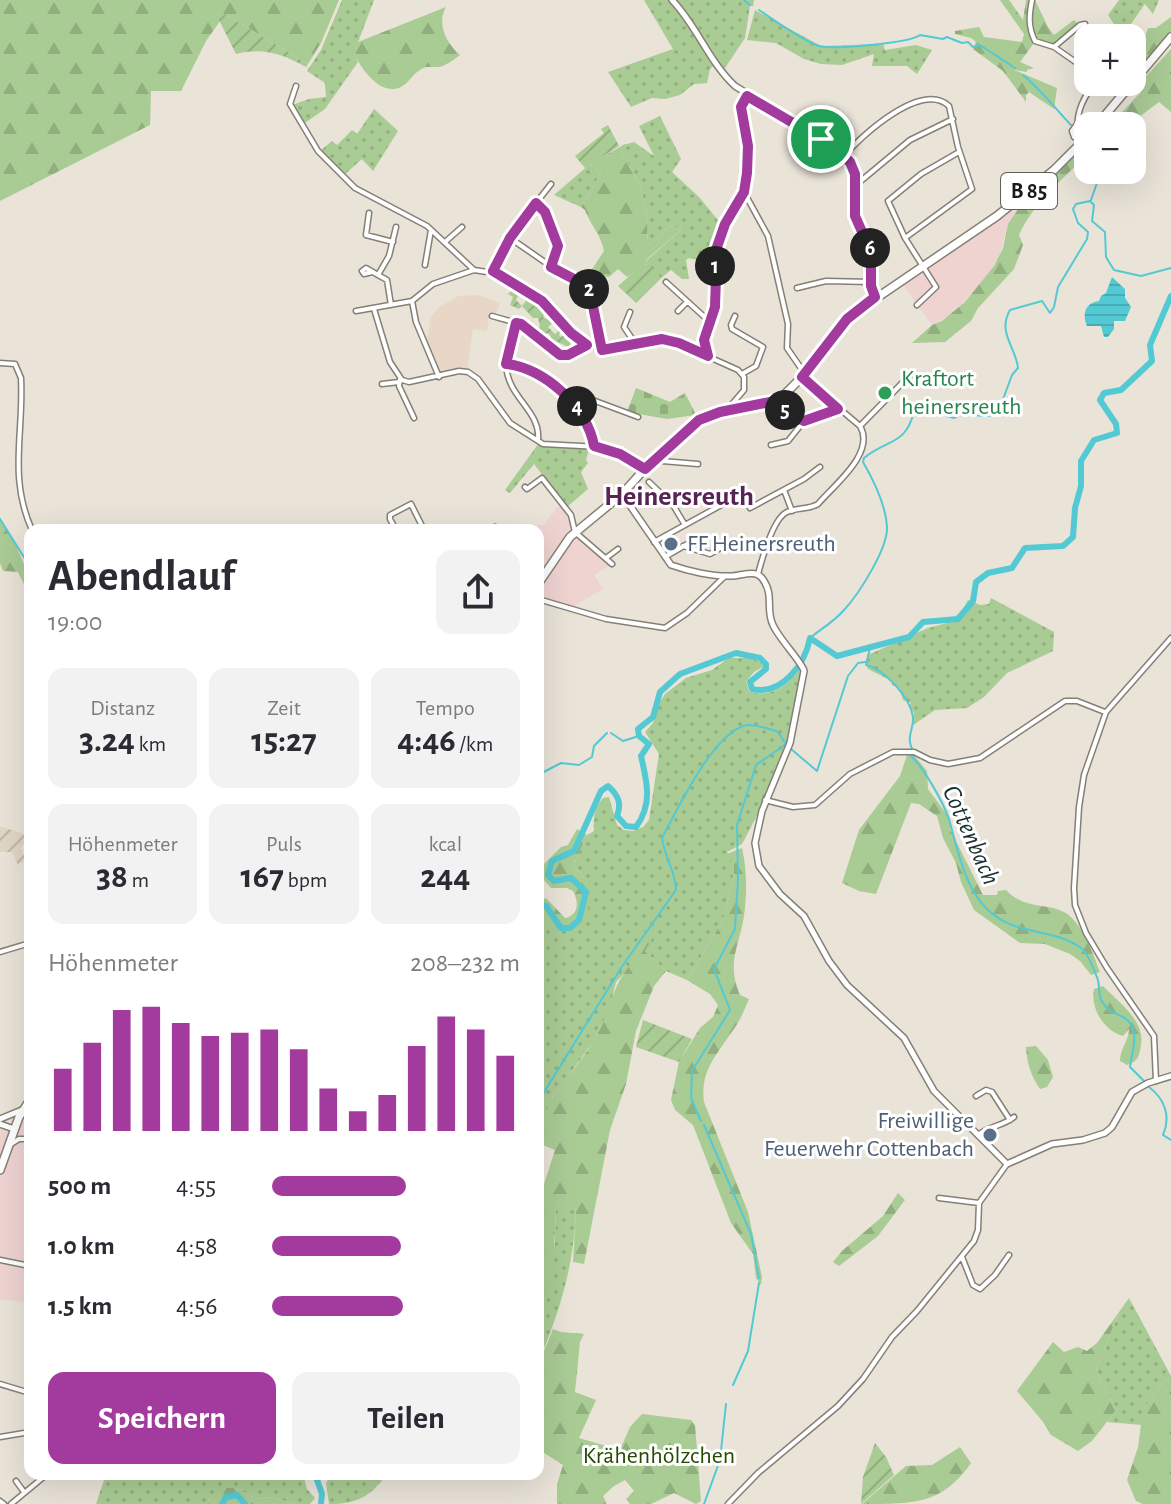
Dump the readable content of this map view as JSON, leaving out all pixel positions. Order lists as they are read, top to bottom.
{
  "streets": {
    "main road": ["B 85"]
  },
  "districts": ["Heinersreuth"],
  "water": ["Cottenbach"],
  "parks": ["Krähenhölzchen"],
  "places": ["Kraftort heinersreuth", "FF Heinersreuth", "Freiwillige Feuerwehr Cottenbach"],
  "page": {
    "map_buttons": ["+", "−"],
    "pins": [
      "6",
      "1",
      "2",
      "4",
      "5"
    ],
    "heading": ["Abendlauf", "19:00"],
    "stats": [
      ["Distanz", "3.24 km"],
      ["Zeit", "15:27"],
      ["Tempo", "4:46 /km"],
      ["Höhenmeter", "38 m"],
      ["Puls", "167 bpm"],
      ["kcal", "244"]
    ],
    "chart": ["Höhenmeter", "208–232 m"],
    "list": [
      {
        "name": "500 m",
        "note": "4:55"
      },
      {
        "name": "1.0 km",
        "note": "4:58"
      },
      {
        "name": "1.5 km",
        "note": "4:56"
      }
    ],
    "buttons": ["Speichern", "Teilen"]
  }
}
